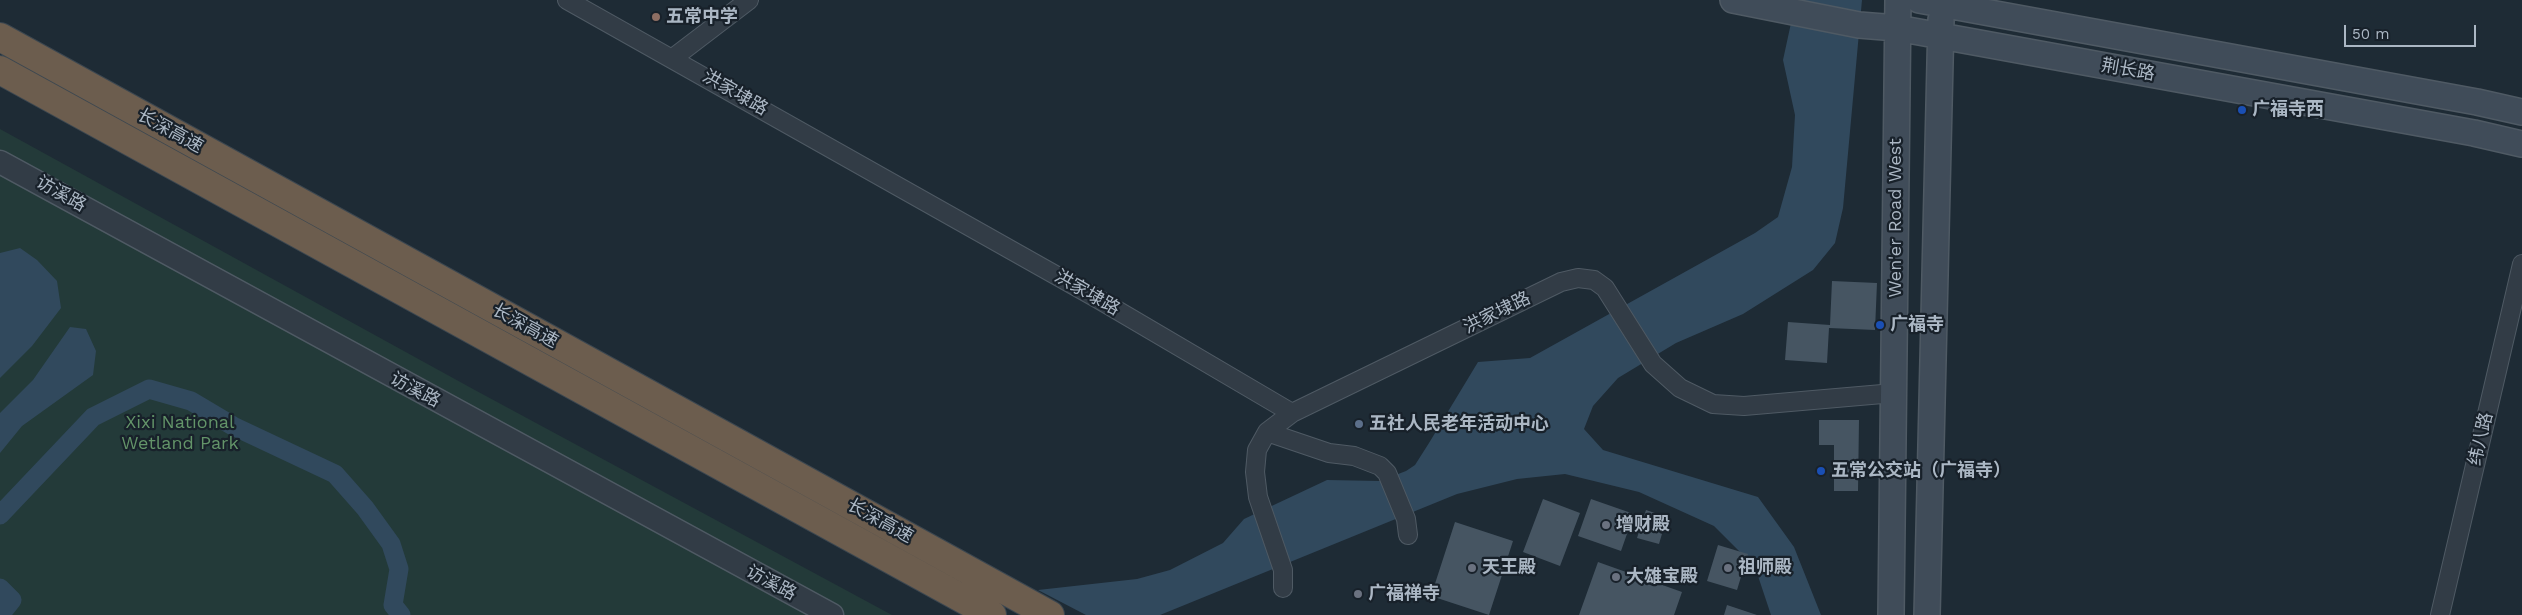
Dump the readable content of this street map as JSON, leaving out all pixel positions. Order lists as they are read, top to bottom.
{
  "streets": {
    "highway": ["长深高速"],
    "main road": ["荆长路", "Wen'er Road West"],
    "street": ["洪家埭路", "访溪路", "纬八路"]
  },
  "crossings": [
    ["荆长路", "Wen'er Road West"],
    ["洪家埭路", "Wen'er Road West"]
  ],
  "parks": ["Xixi National Wetland Park"],
  "places": [
    "五常中学",
    "广福寺西",
    "广福寺",
    "五社人民老年活动中心",
    "五常公交站（广福寺）",
    "增财殿",
    "天王殿",
    "祖师殿",
    "大雄宝殿",
    "广福禅寺"
  ],
  "scale_bar": "50 m"
}
